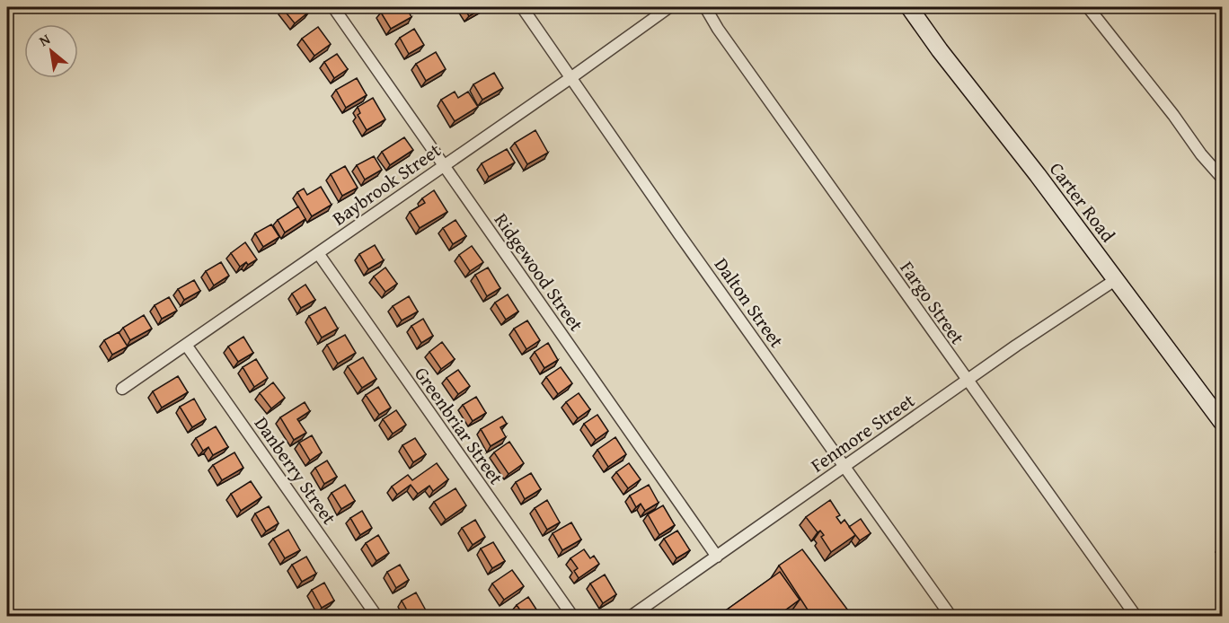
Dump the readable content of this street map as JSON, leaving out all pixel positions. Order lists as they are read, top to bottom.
{
  "streets": {
    "main road": ["Carter Road"],
    "street": [
      "Baybrook Street",
      "Ridgewood Street",
      "Dalton Street",
      "Fargo Street",
      "Greenbriar Street",
      "Fenmore Street",
      "Danberry Street"
    ]
  },
  "crossings": [
    ["Baybrook Street", "Ridgewood Street"],
    ["Baybrook Street", "Dalton Street"],
    ["Baybrook Street", "Greenbriar Street"],
    ["Baybrook Street", "Danberry Street"],
    ["Carter Road", "Fenmore Street"],
    ["Ridgewood Street", "Fenmore Street"],
    ["Dalton Street", "Fenmore Street"],
    ["Fargo Street", "Fenmore Street"]
  ],
  "north": "top left"
}
